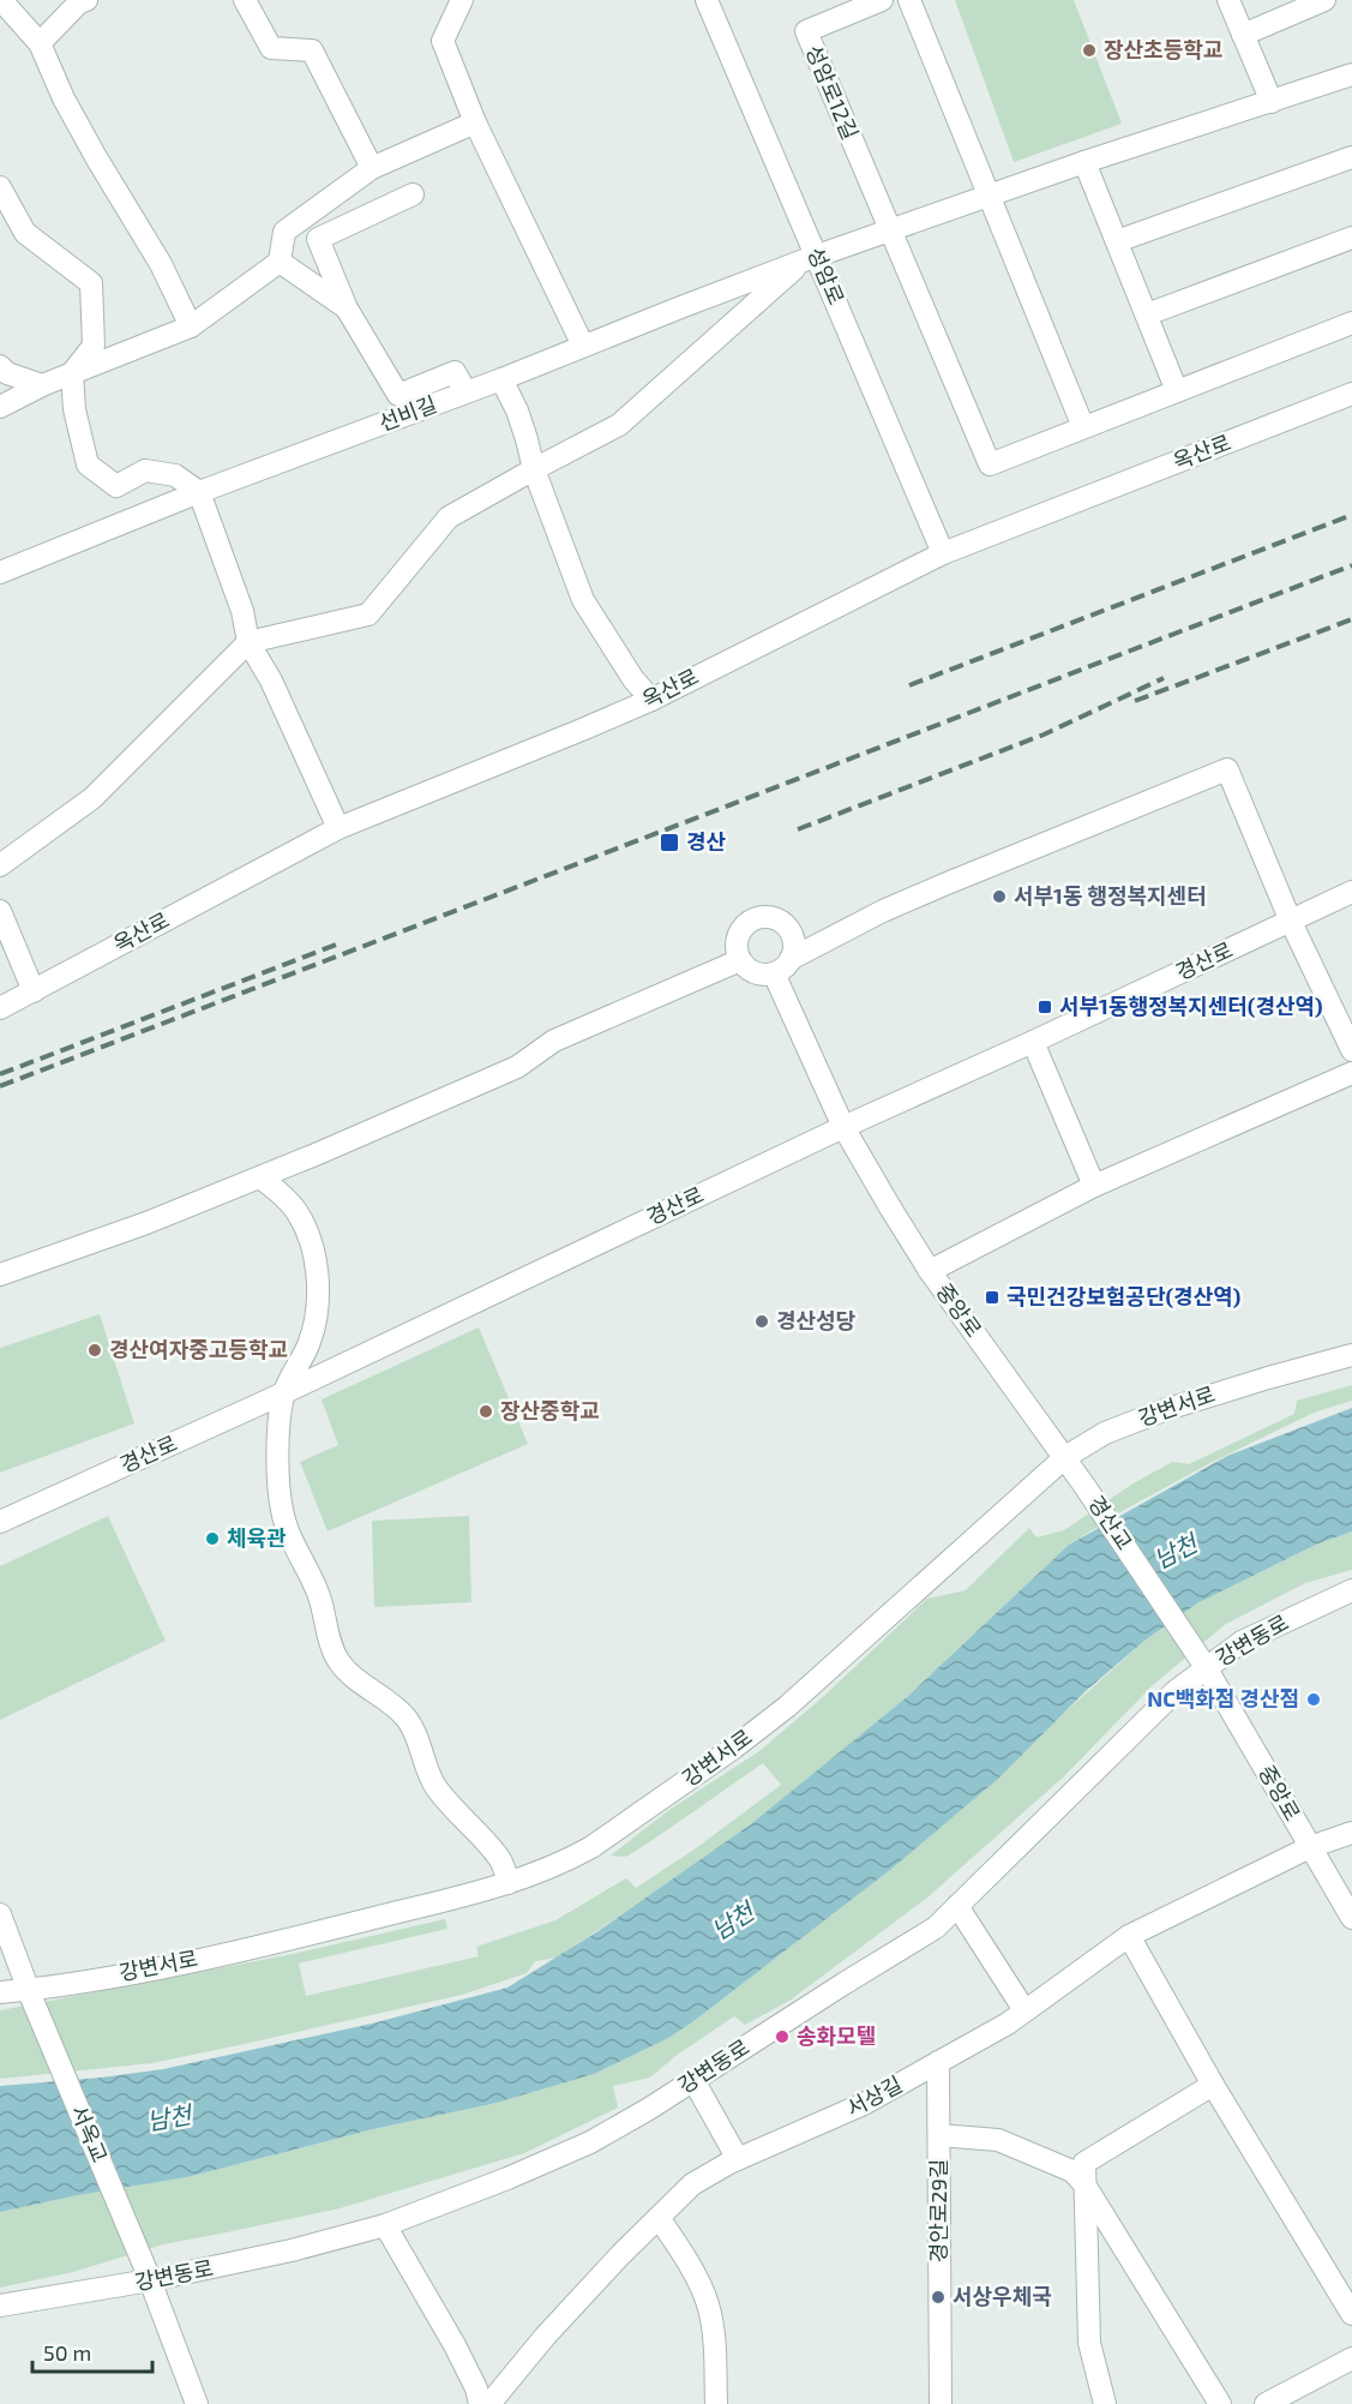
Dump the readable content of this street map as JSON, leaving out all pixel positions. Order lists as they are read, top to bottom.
{
  "streets": {
    "street": [
      "성암로12길",
      "성암로",
      "선비길",
      "옥산로",
      "경산로",
      "중앙로",
      "강변서로",
      "경산교",
      "강변동로",
      "서상길",
      "서옥교",
      "경안로29길"
    ]
  },
  "crossings": [
    ["성암로", "선비길"],
    ["성암로", "옥산로"],
    ["경산로", "중앙로"],
    ["중앙로", "강변서로"],
    ["중앙로", "경산교"],
    ["중앙로", "강변동로"],
    ["중앙로", "서상길"],
    ["강변서로", "서옥교"],
    ["경산교", "강변동로"],
    ["강변동로", "서옥교"],
    ["서상길", "경안로29길"]
  ],
  "water": ["남천"],
  "places": {
    "other": [
      "장산초등학교",
      "서부1동 행정복지센터",
      "경산성당",
      "경산여자중고등학교",
      "장산중학교",
      "체육관",
      "NC백화점 경산점",
      "송화모텔",
      "서상우체국"
    ],
    "transit": ["경산", "서부1동행정복지센터(경산역)", "국민건강보험공단(경산역)"]
  },
  "scale_bar": "50 m"
}
